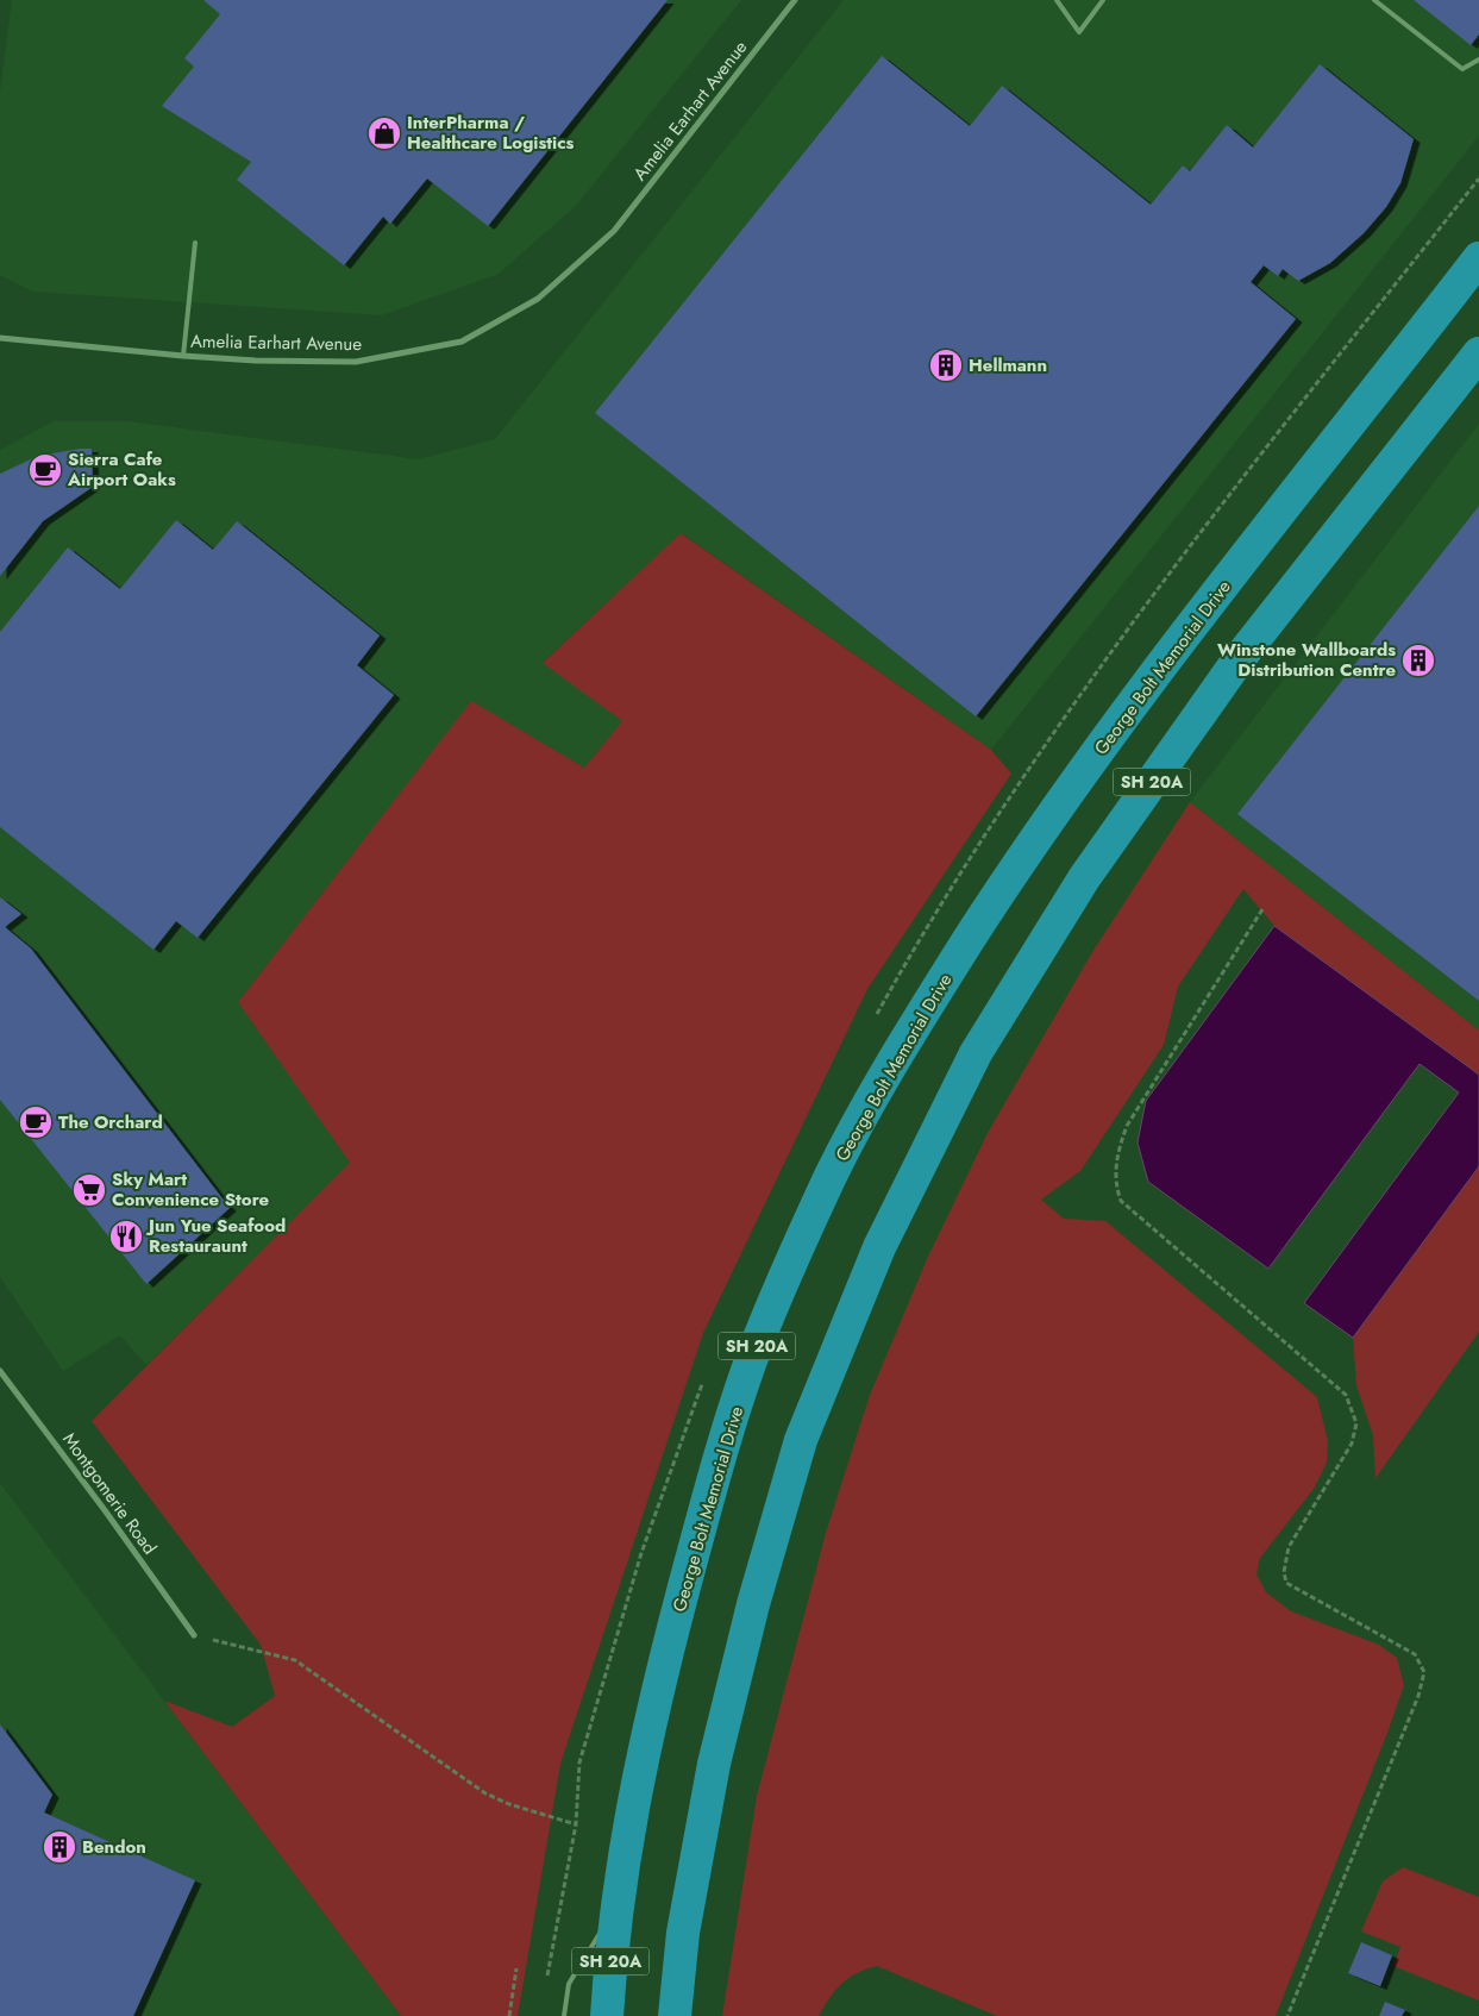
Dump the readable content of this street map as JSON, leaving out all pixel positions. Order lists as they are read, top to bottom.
{
  "streets": {
    "highway": ["George Bolt Memorial Drive", "SH 20A"],
    "street": ["Amelia Earhart Avenue", "Montgomerie Road"]
  },
  "places": {
    "shop": ["InterPharma / Healthcare Logistics"],
    "building": ["Hellmann", "Winstone Wallboards Distribution Centre", "Bendon"],
    "cafe": ["Sierra Cafe Airport Oaks", "The Orchard"],
    "supermarket": ["Sky Mart Convenience Store"],
    "restaurant": ["Jun Yue Seafood Restauraunt"]
  }
}
